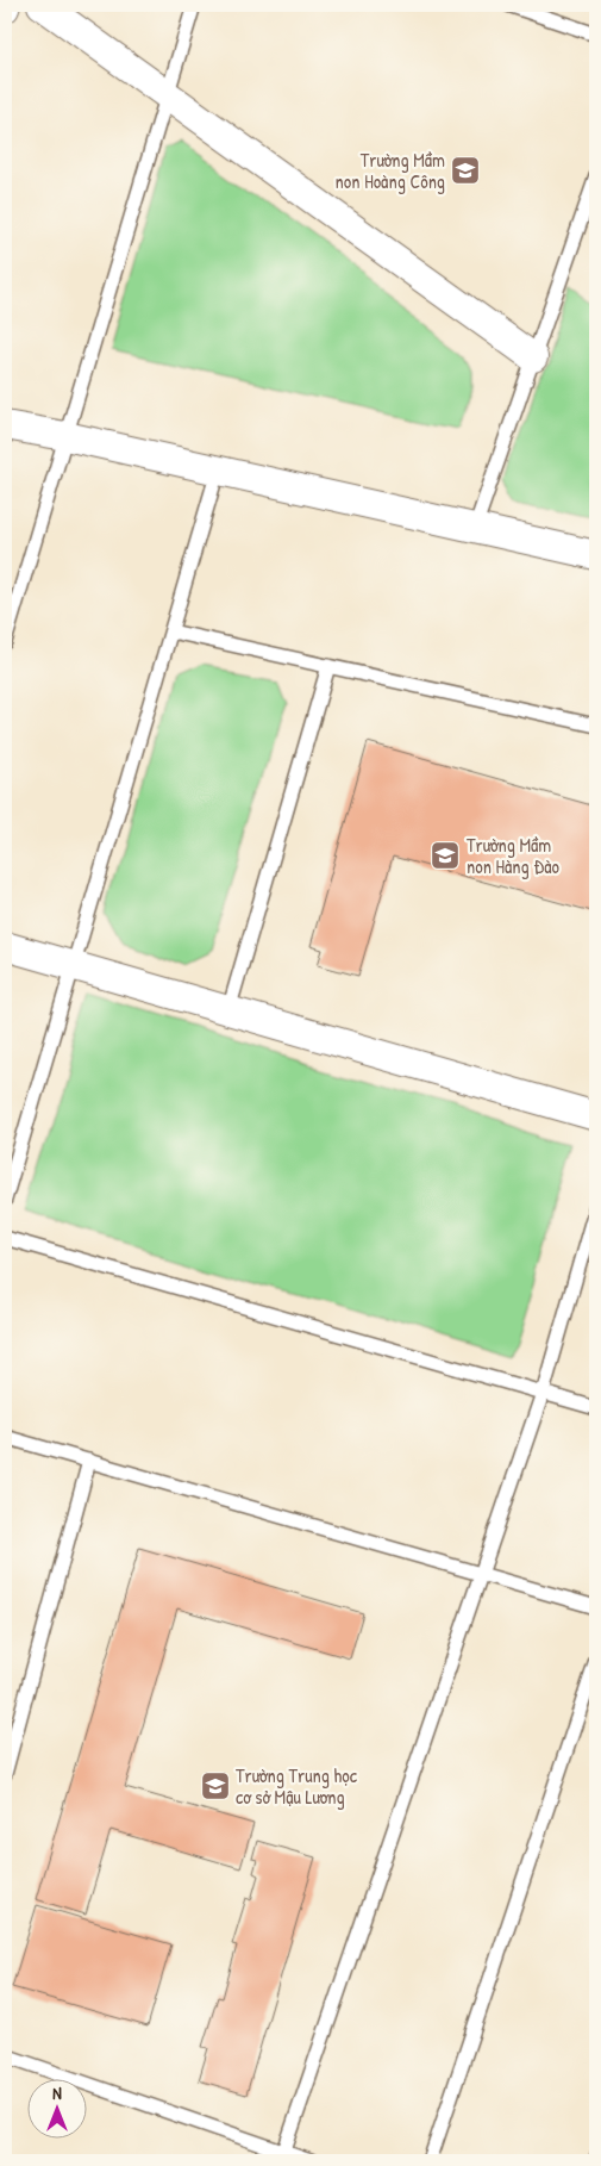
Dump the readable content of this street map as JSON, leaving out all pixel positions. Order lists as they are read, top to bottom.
{
  "places": {
    "school or university": ["Trường Mầm non Hoàng Công", "Trường Mầm non Hàng Đào", "Trường Trung học cơ sở Mậu Lương"]
  },
  "north": "top"
}
